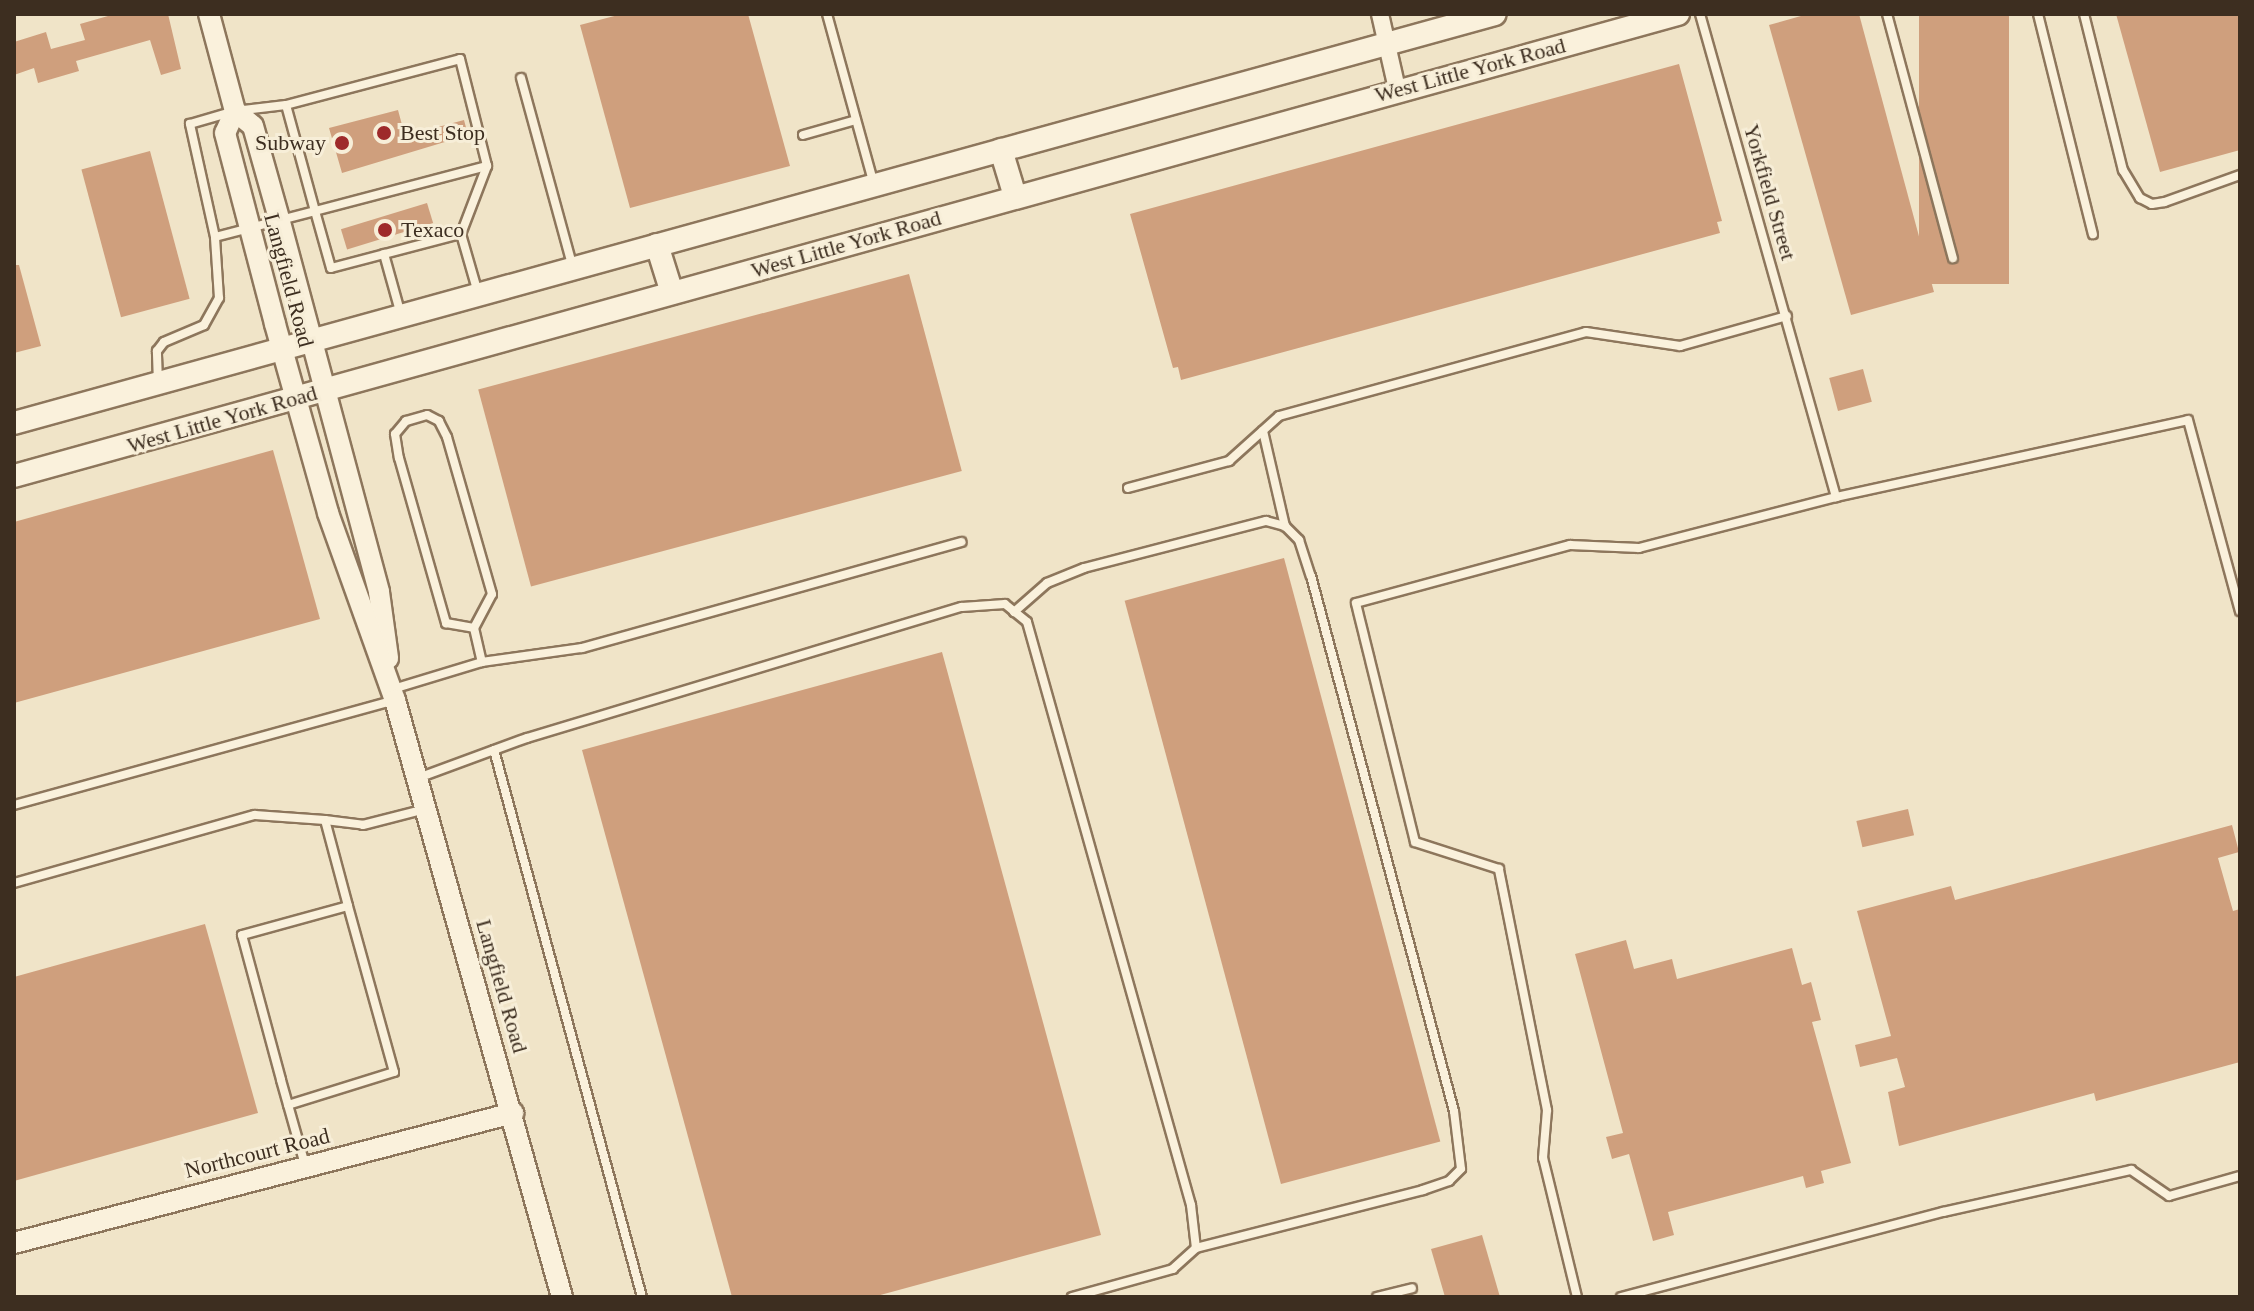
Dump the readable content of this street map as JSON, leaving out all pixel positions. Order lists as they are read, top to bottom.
{
  "streets": {
    "main road": ["West Little York Road"],
    "street": ["Langfield Road", "Northcourt Road"],
    "lane": ["Yorkfield Street"]
  },
  "crossings": [
    ["West Little York Road", "Langfield Road"],
    ["Langfield Road", "Northcourt Road"]
  ],
  "places": ["Best Stop", "Subway", "Texaco"]
}
